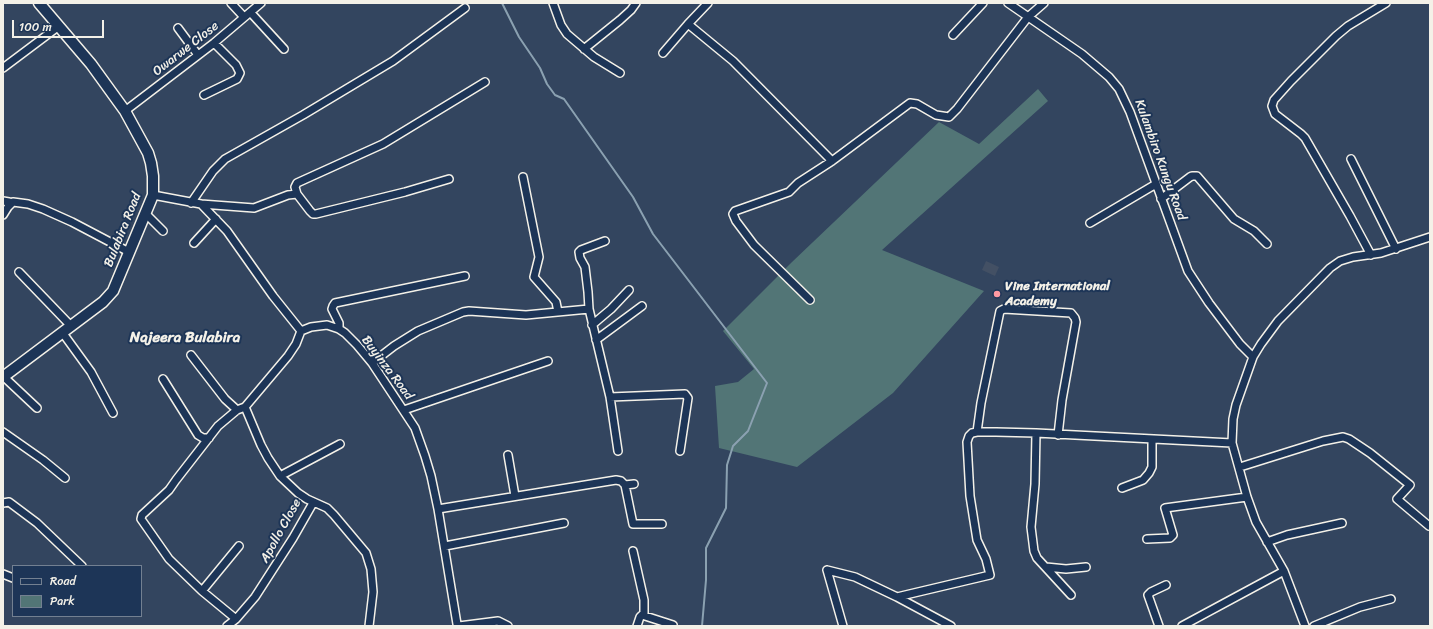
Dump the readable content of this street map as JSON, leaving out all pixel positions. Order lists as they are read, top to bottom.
{
  "streets": {
    "street": [
      "Owarwe Close",
      "Kulambiro Kungu Road",
      "Bulabira Road",
      "Buyinza Road",
      "Apollo Close"
    ]
  },
  "crossings": [
    ["Owarwe Close", "Bulabira Road"]
  ],
  "districts": ["Najeera Bulabira"],
  "places": ["Vine International Academy"],
  "legend": ["Road", "Park"],
  "scale_bar": "100 m"
}
